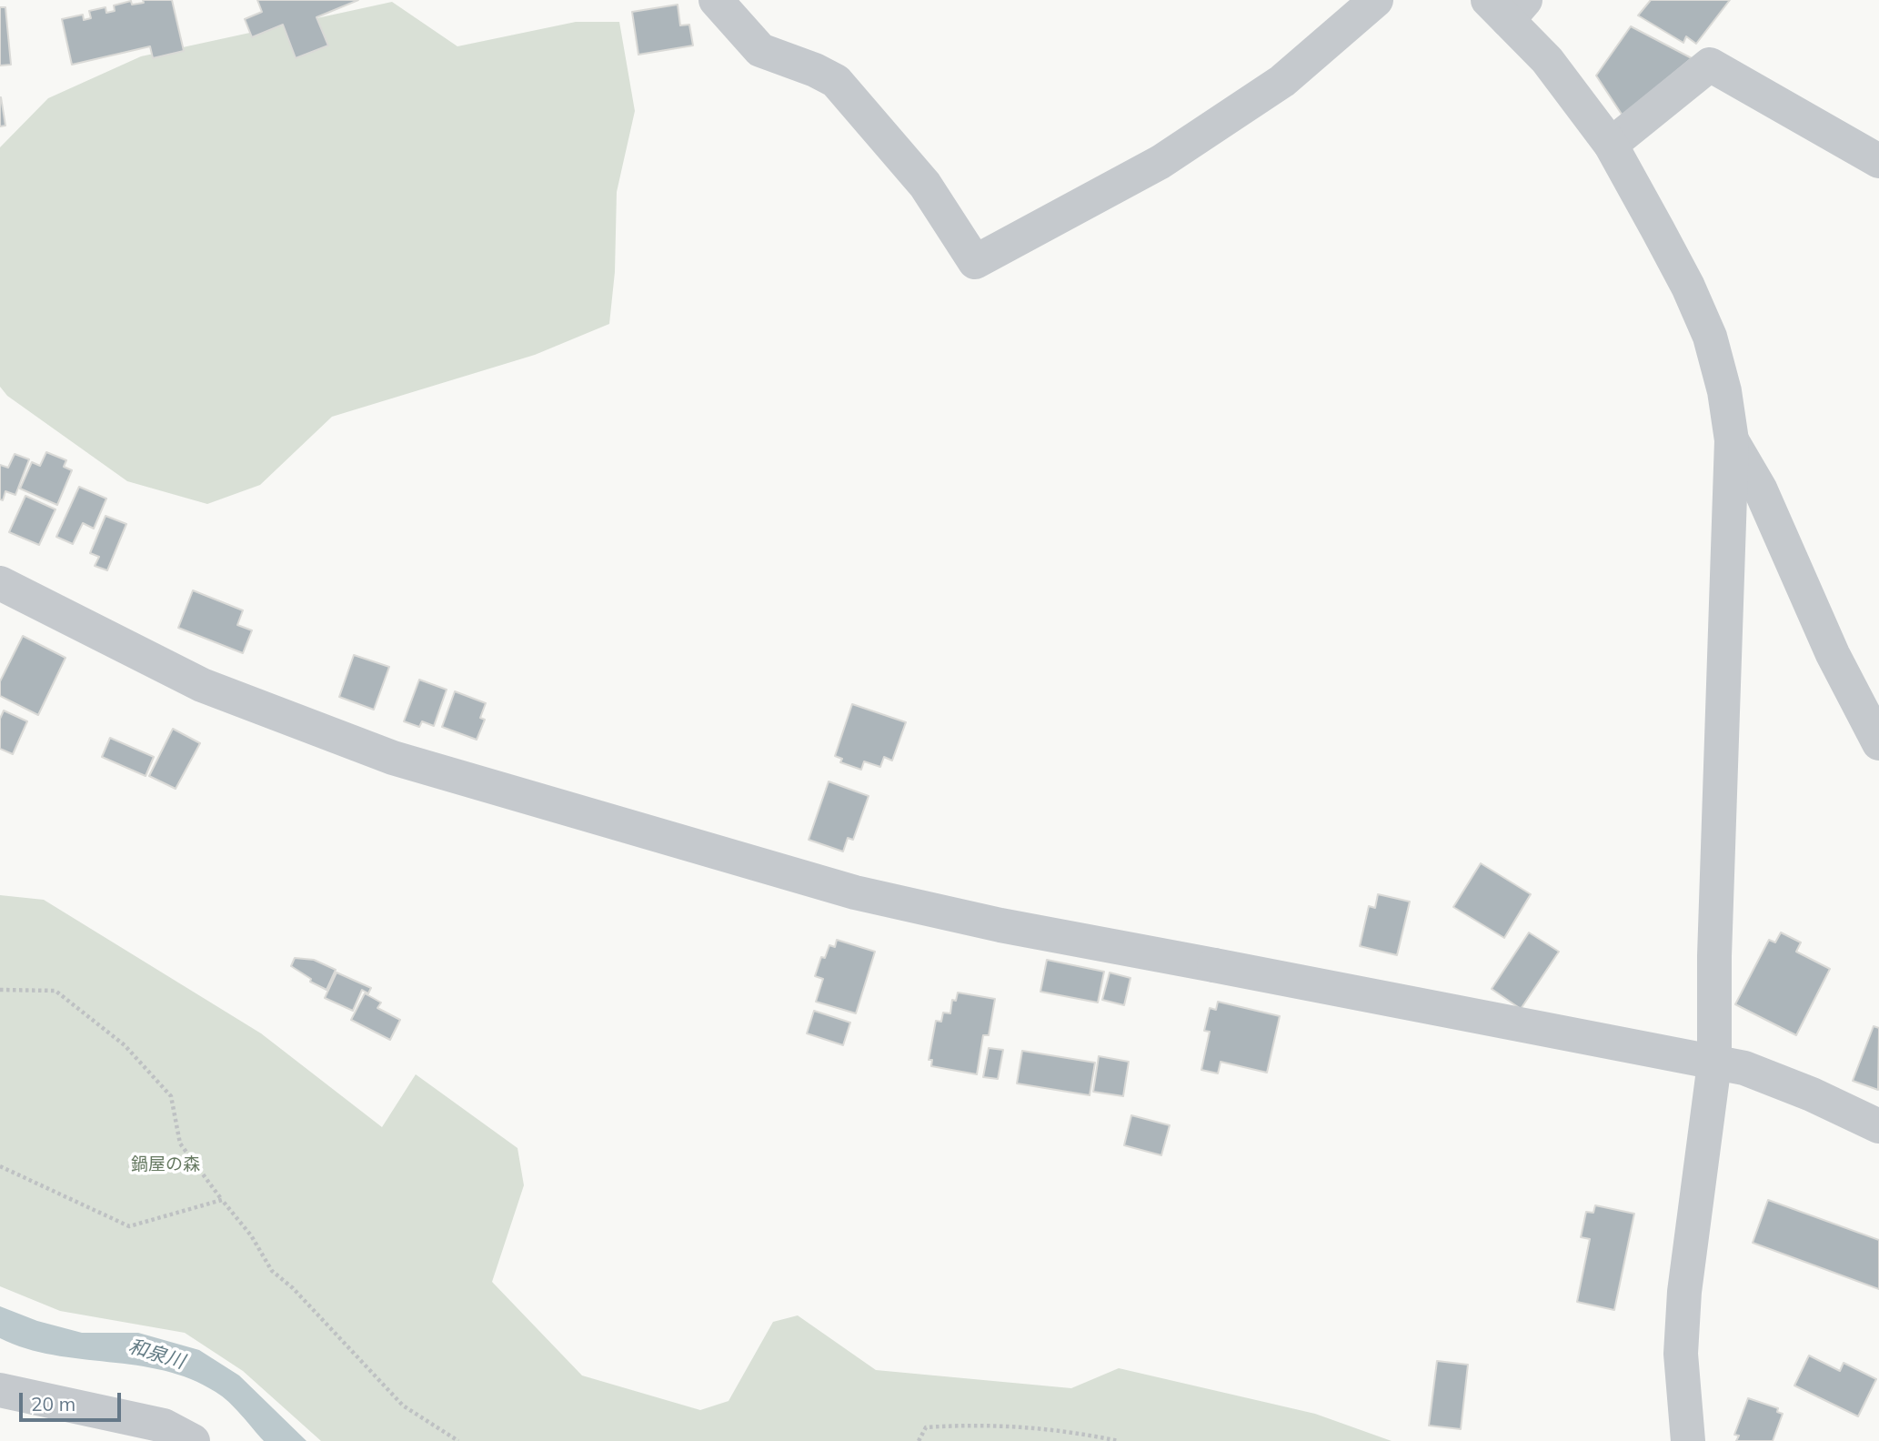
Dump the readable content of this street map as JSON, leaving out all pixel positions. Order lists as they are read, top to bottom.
{
  "water": ["和泉川"],
  "parks": ["鍋屋の森"],
  "scale_bar": "20 m"
}
